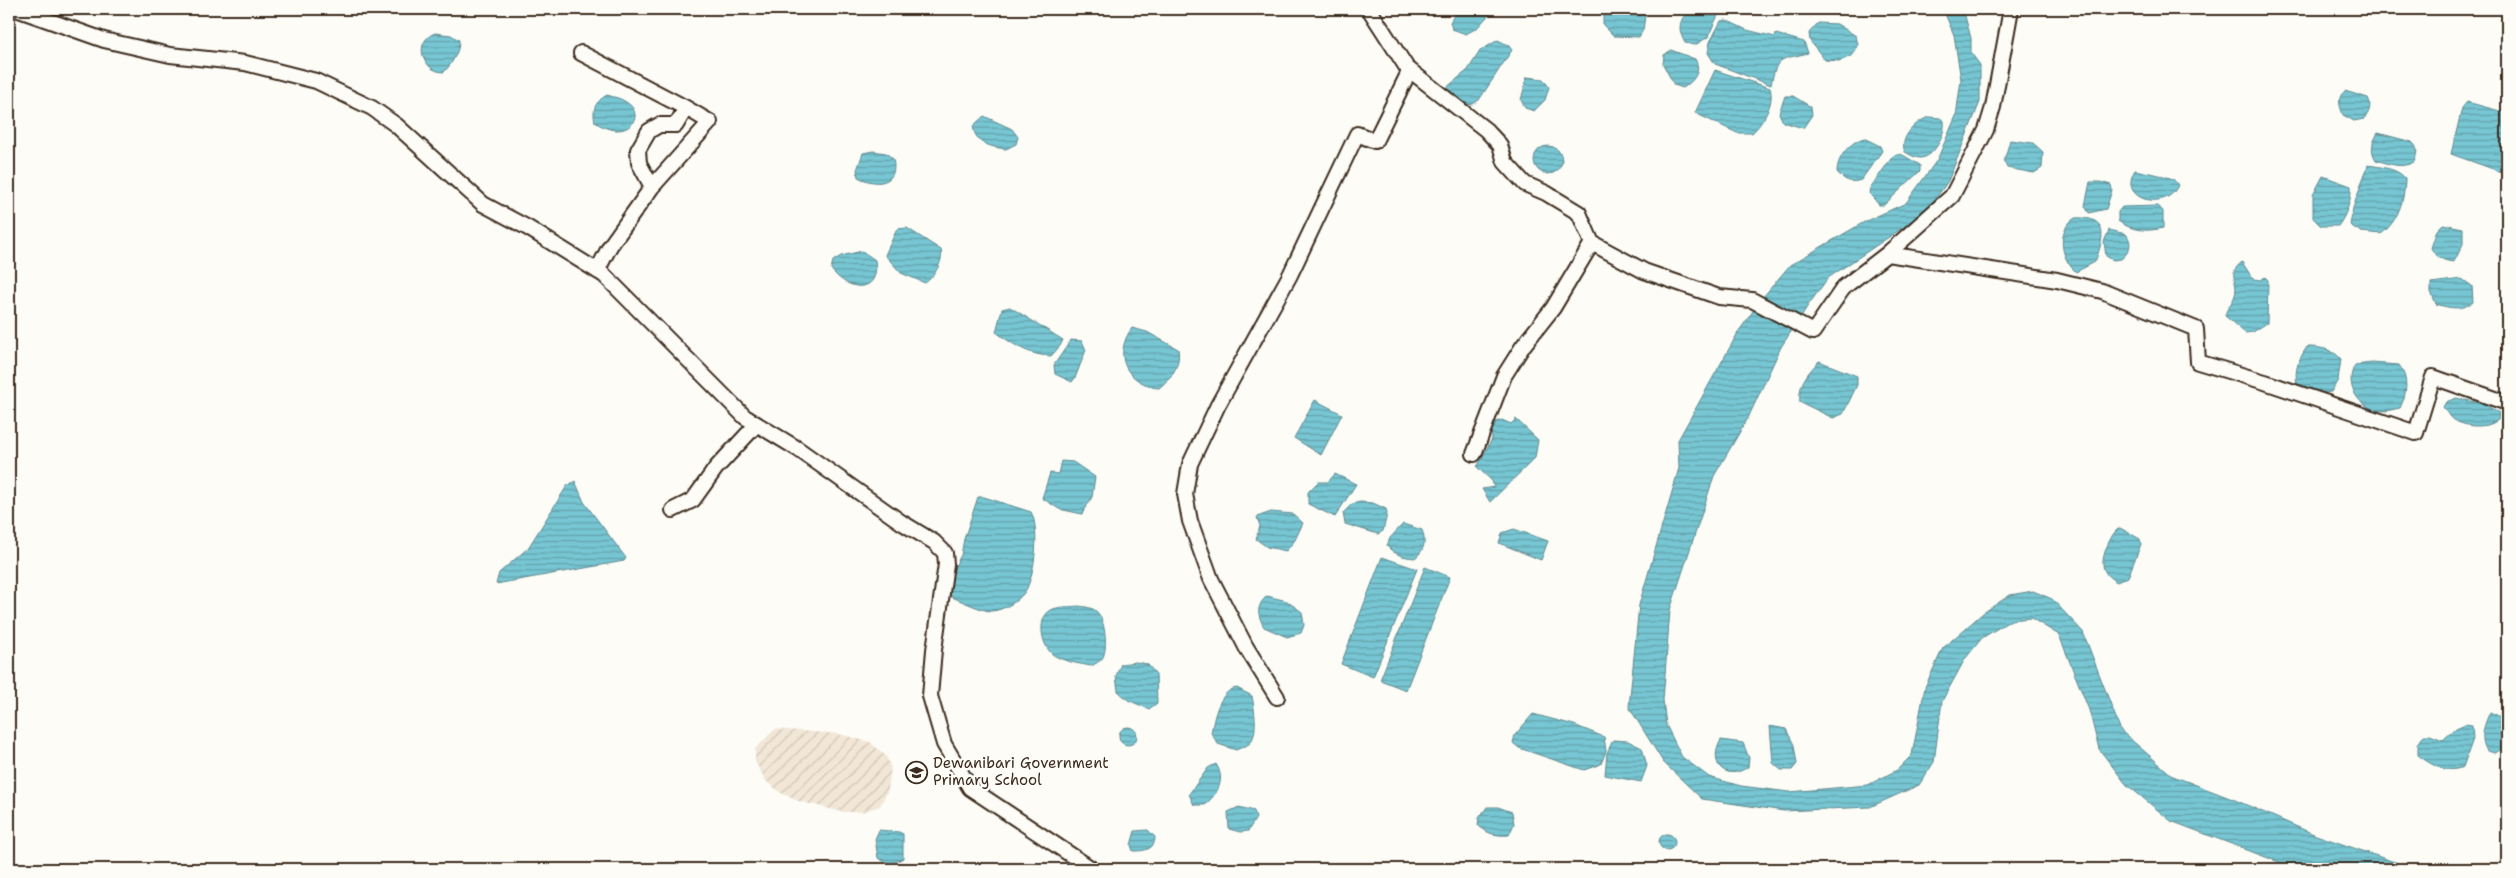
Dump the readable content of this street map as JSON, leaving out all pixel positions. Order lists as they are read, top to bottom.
{
  "places": {
    "school or university": ["Dewanibari Government Primary School"]
  }
}
